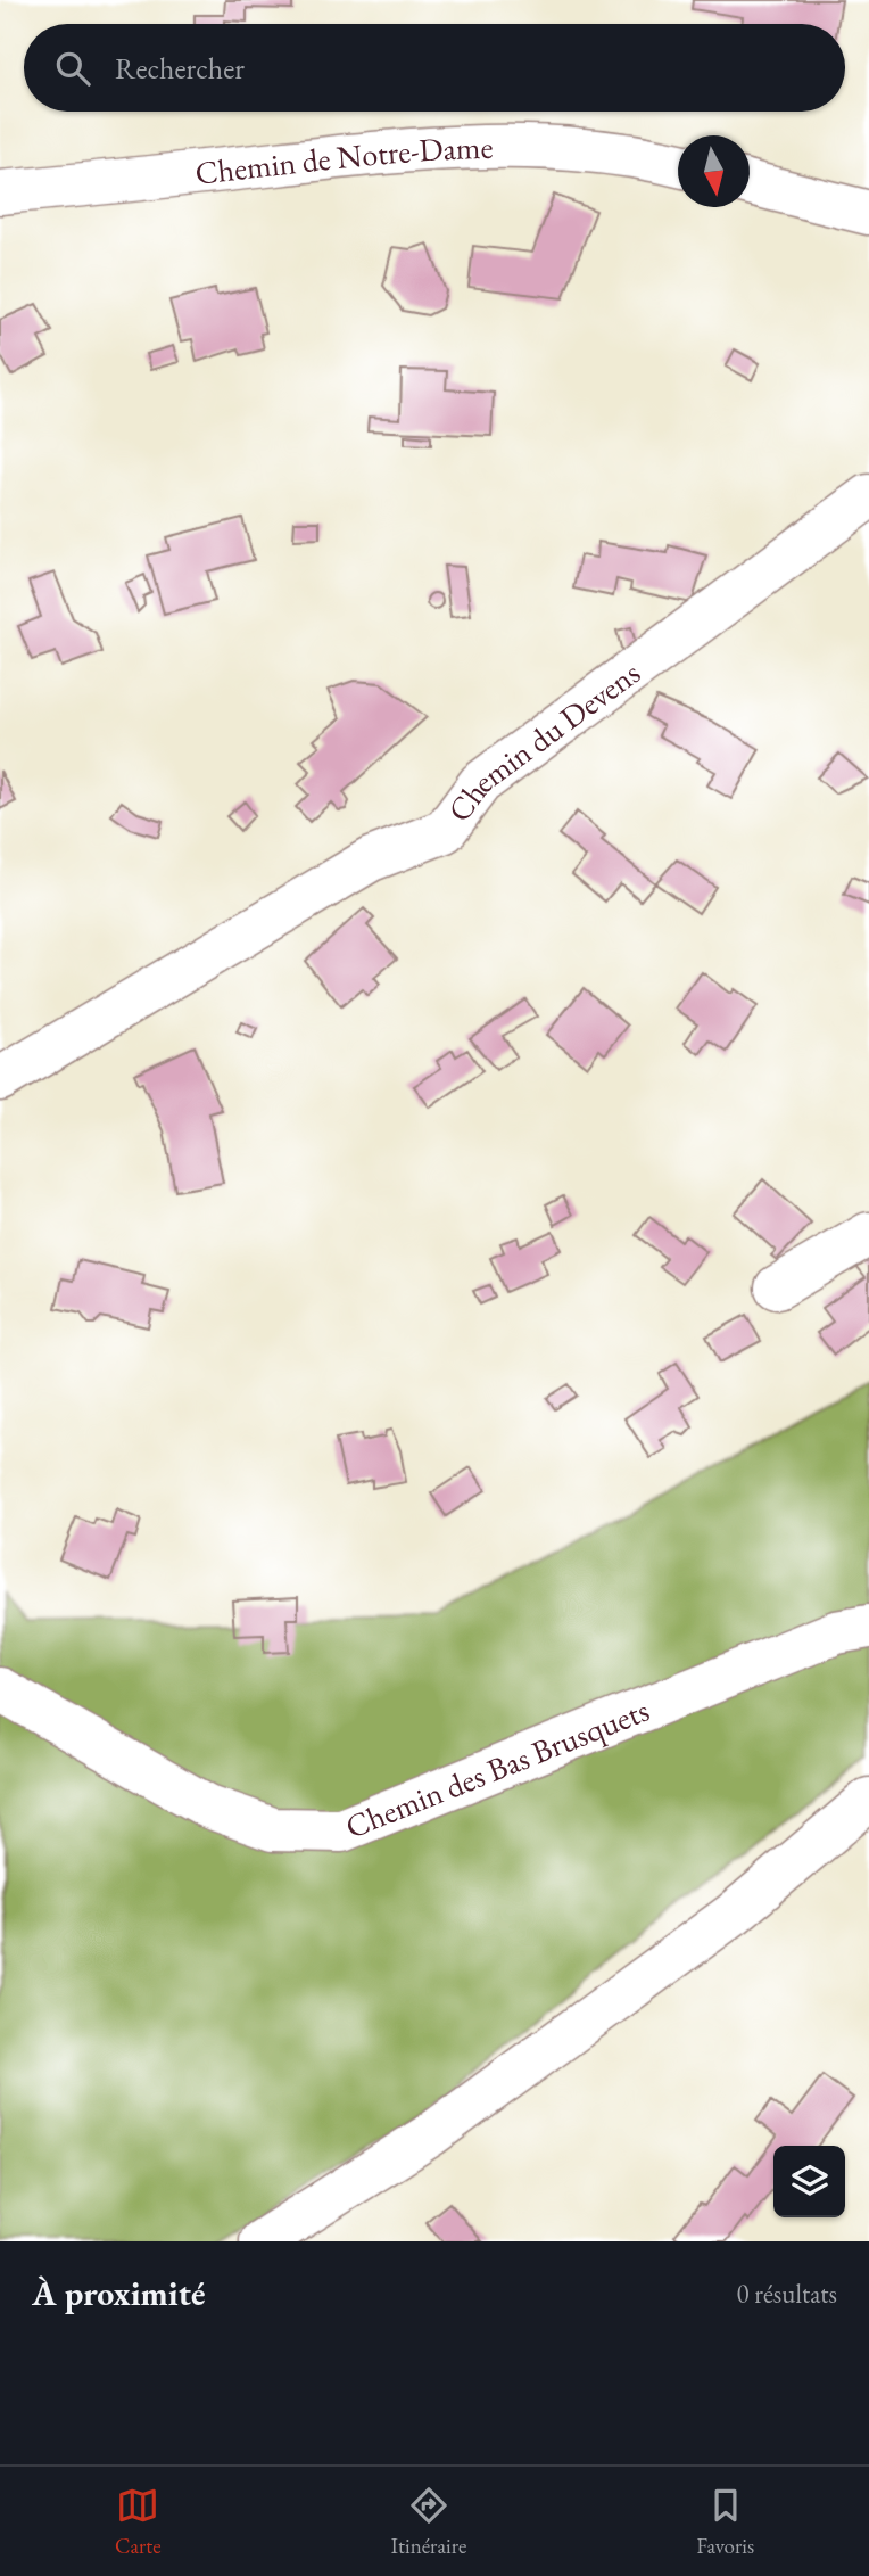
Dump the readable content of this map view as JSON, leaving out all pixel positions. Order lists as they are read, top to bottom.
{
  "streets": {
    "street": ["Chemin de Notre-Dame", "Chemin du Devens", "Chemin des Bas Brusquets"]
  },
  "north": "bottom",
  "page": {
    "search": "Rechercher",
    "heading": ["À proximité", "0 résultats"],
    "nav": ["Carte", "Itinéraire", "Favoris"]
  }
}
